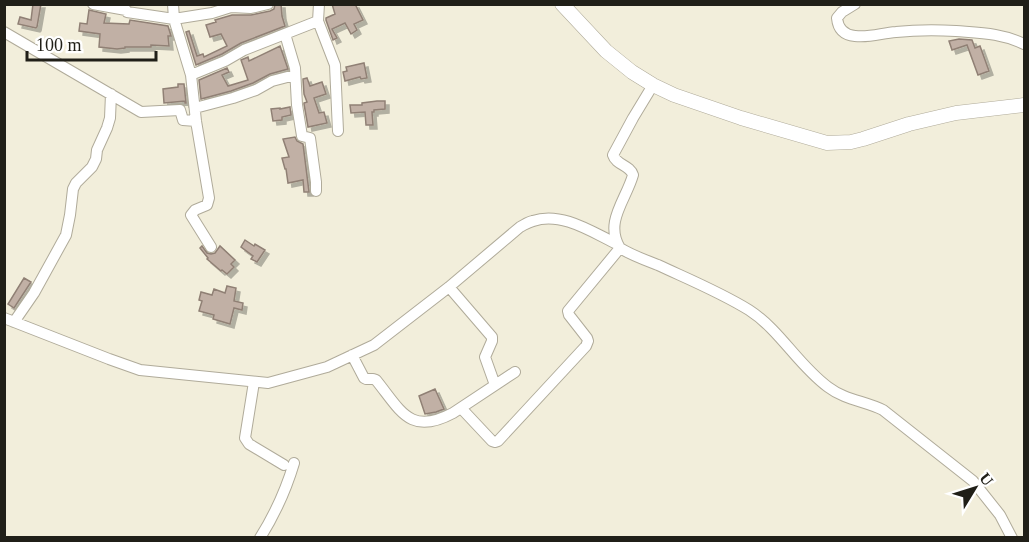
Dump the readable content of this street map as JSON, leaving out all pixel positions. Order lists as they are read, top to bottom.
{
  "scale_bar": "100 m",
  "north": "top right"
}
